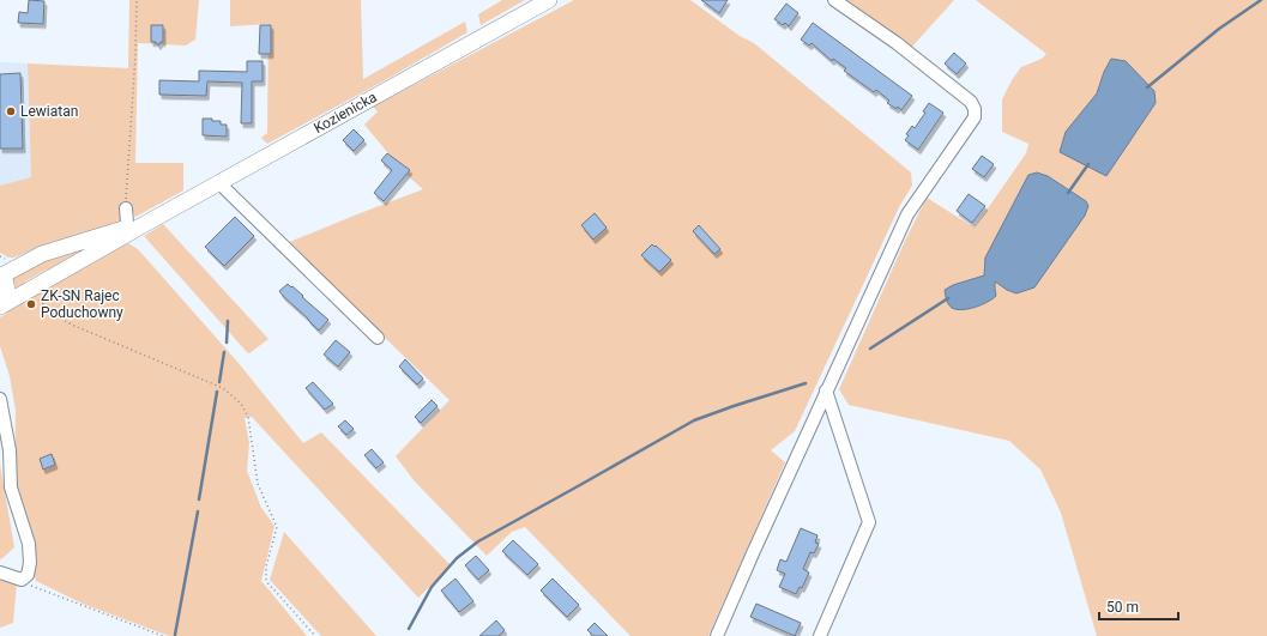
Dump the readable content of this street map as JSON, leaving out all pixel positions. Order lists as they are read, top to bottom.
{
  "streets": {
    "main road": ["Kozienicka"]
  },
  "places": ["Lewiatan", "ZK-SN Rajec Poduchowny"],
  "scale_bar": "50 m"
}
